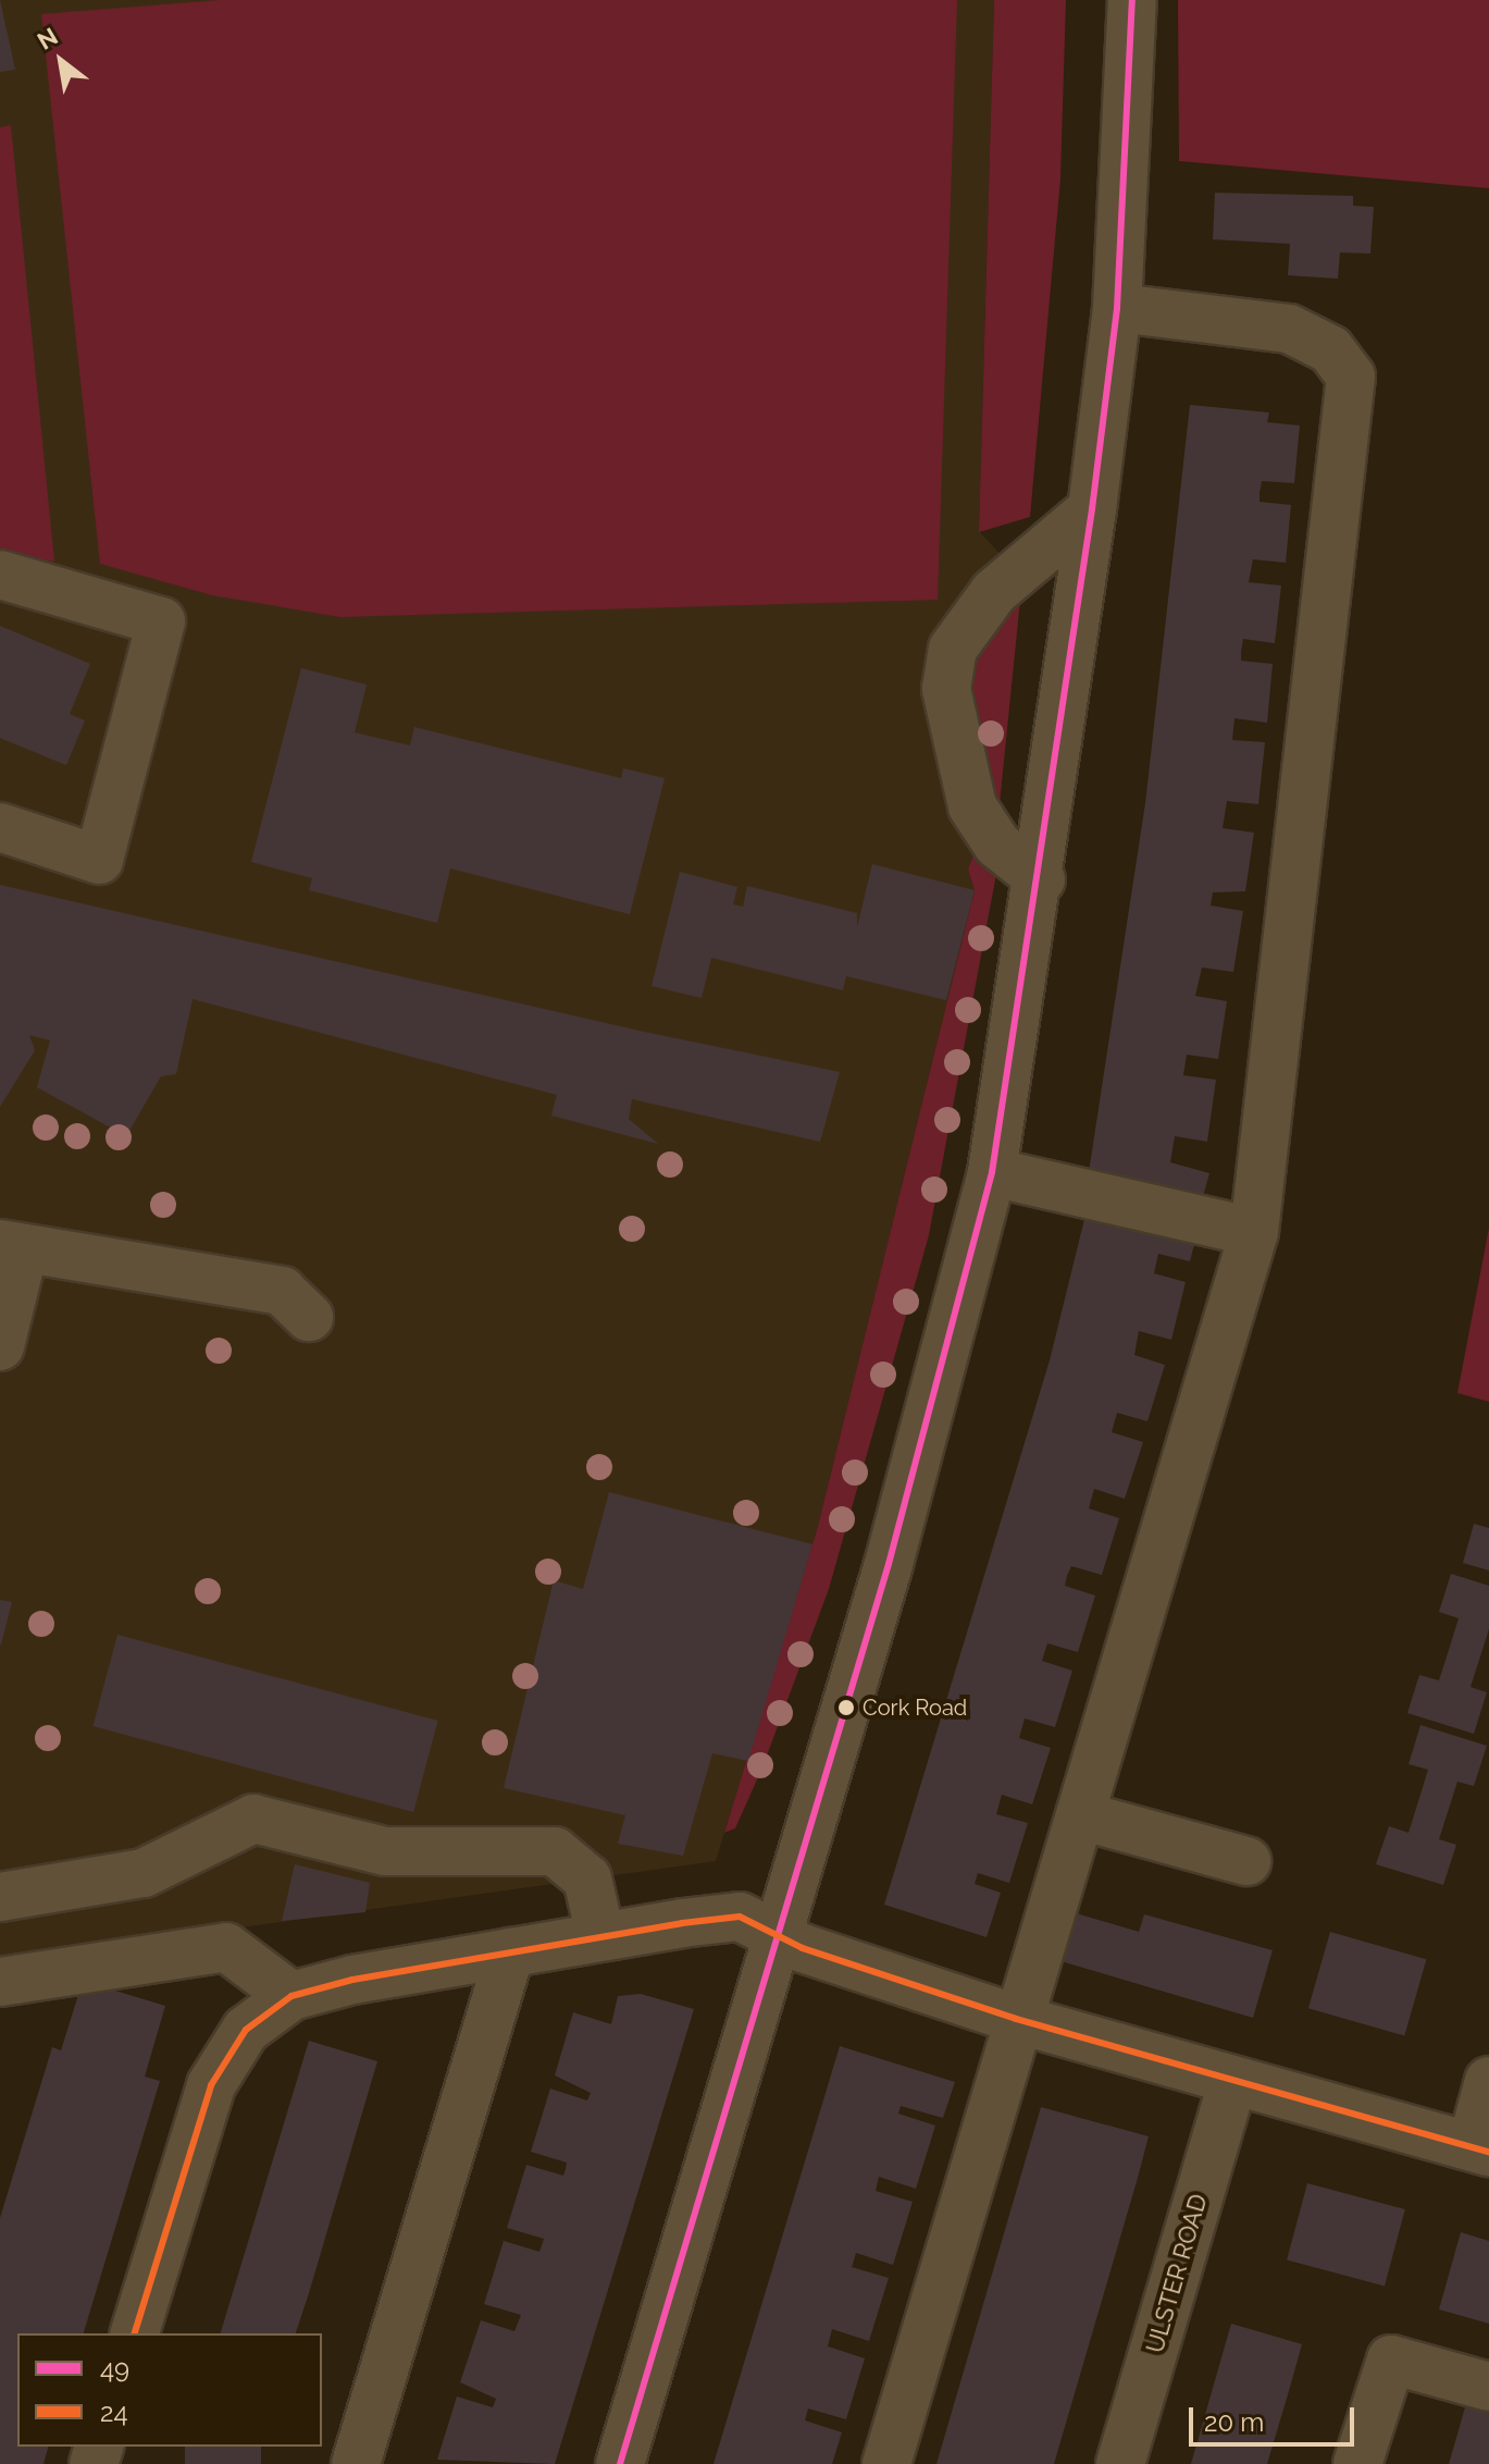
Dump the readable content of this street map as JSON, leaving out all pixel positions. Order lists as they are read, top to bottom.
{
  "streets": {
    "street": ["ULSTER ROAD"]
  },
  "places": ["Cork Road"],
  "lines": ["transit line 49", "transit line 24"],
  "legend": ["49", "24"],
  "scale_bar": "20 m",
  "north": "top left"
}
